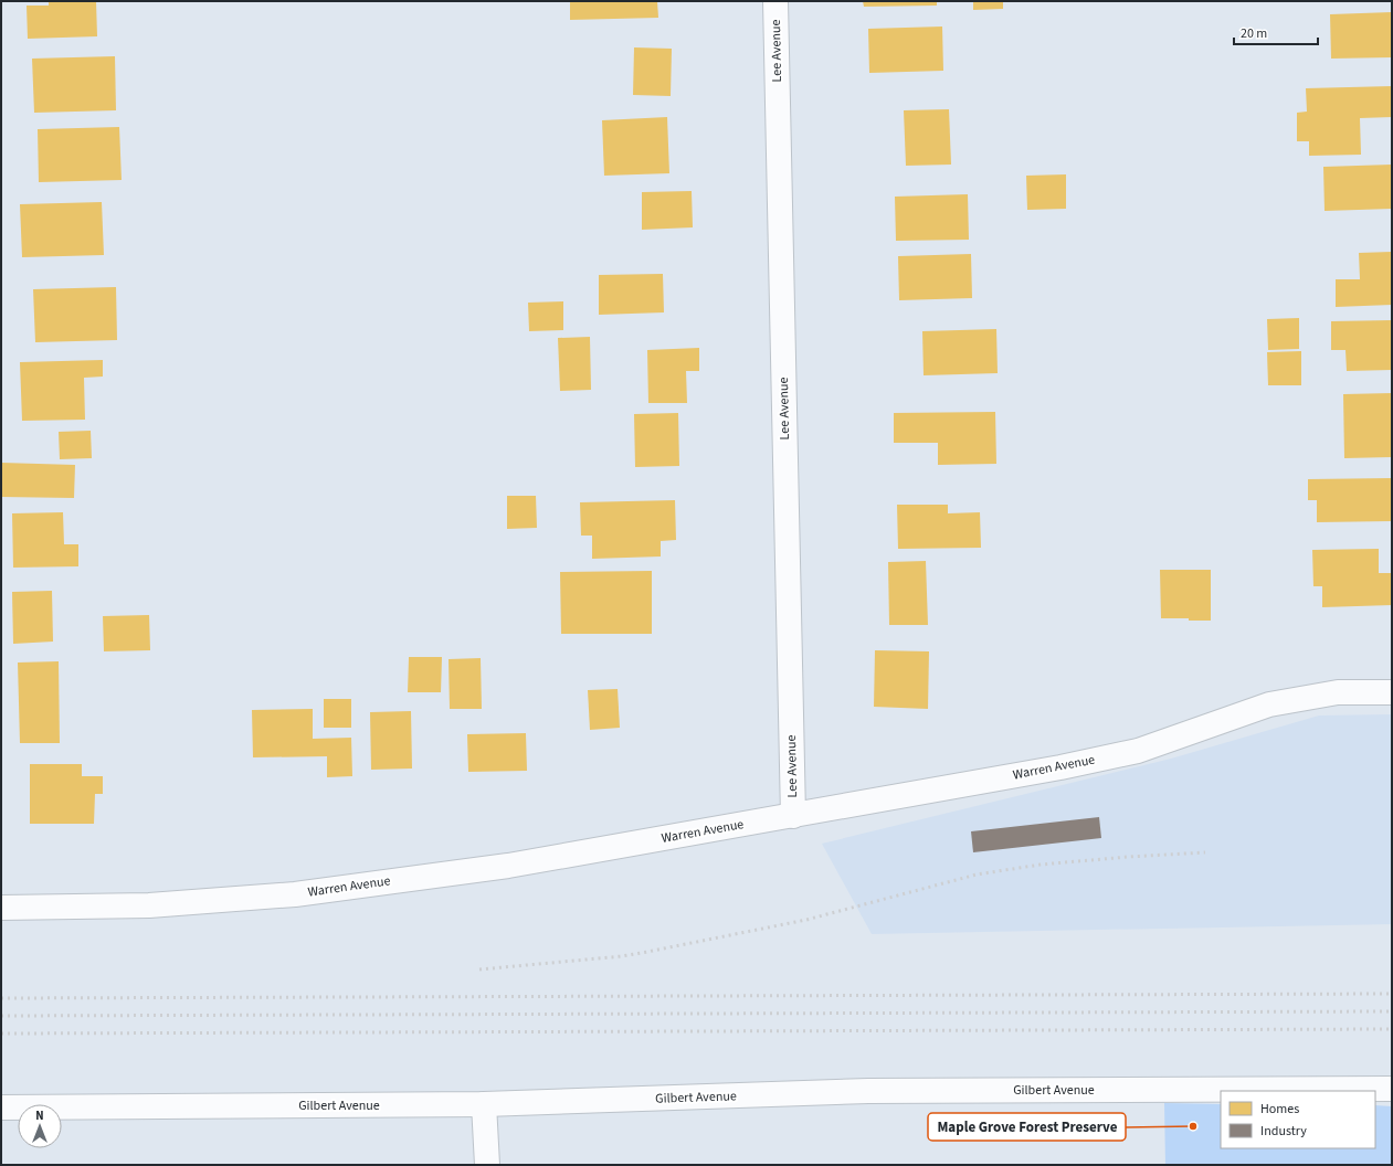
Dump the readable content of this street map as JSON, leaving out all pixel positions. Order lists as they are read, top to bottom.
{
  "streets": {
    "street": ["Lee Avenue", "Warren Avenue", "Gilbert Avenue"]
  },
  "crossings": [
    ["Lee Avenue", "Warren Avenue"]
  ],
  "places": ["Maple Grove Forest Preserve"],
  "legend": ["Homes", "Industry"],
  "scale_bar": "20 m",
  "north": "top"
}
